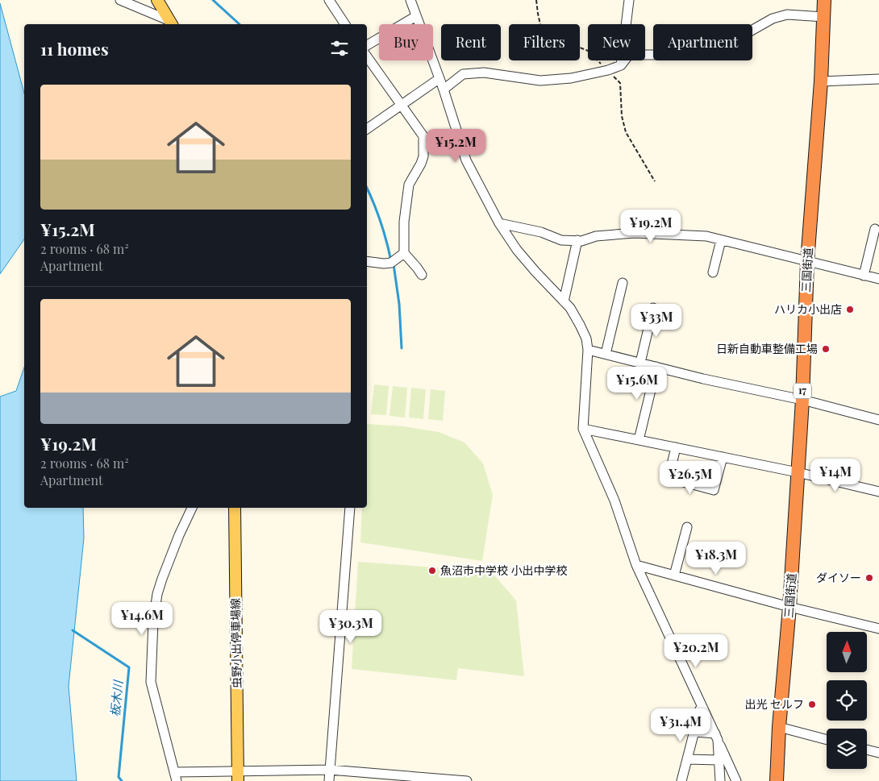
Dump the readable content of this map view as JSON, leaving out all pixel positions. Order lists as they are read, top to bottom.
{
  "streets": {
    "highway": ["三国街道", "17"],
    "main road": ["虫野小出停車場線"]
  },
  "water": ["板木川"],
  "places": [
    "ハリカ小出店",
    "日新自動車整備工場",
    "魚沼市中学校 小出中学校",
    "ダイソー",
    "出光 セルフ"
  ],
  "north": "top",
  "page": {
    "chip": [
      "Buy",
      "Rent",
      "Filters",
      "New",
      "Apartment"
    ],
    "heading": "11 homes",
    "list": [
      {
        "name": "¥15.2M",
        "note": "2 rooms · 68 m² · Apartment"
      },
      {
        "name": "¥19.2M",
        "note": "2 rooms · 68 m² · Apartment"
      }
    ],
    "price": [
      "¥15.2M",
      "¥19.2M",
      "¥33M",
      "¥15.6M",
      "¥14M",
      "¥26.5M",
      "¥18.3M",
      "¥14.6M",
      "¥30.3M",
      "¥20.2M",
      "¥31.4M"
    ]
  }
}
